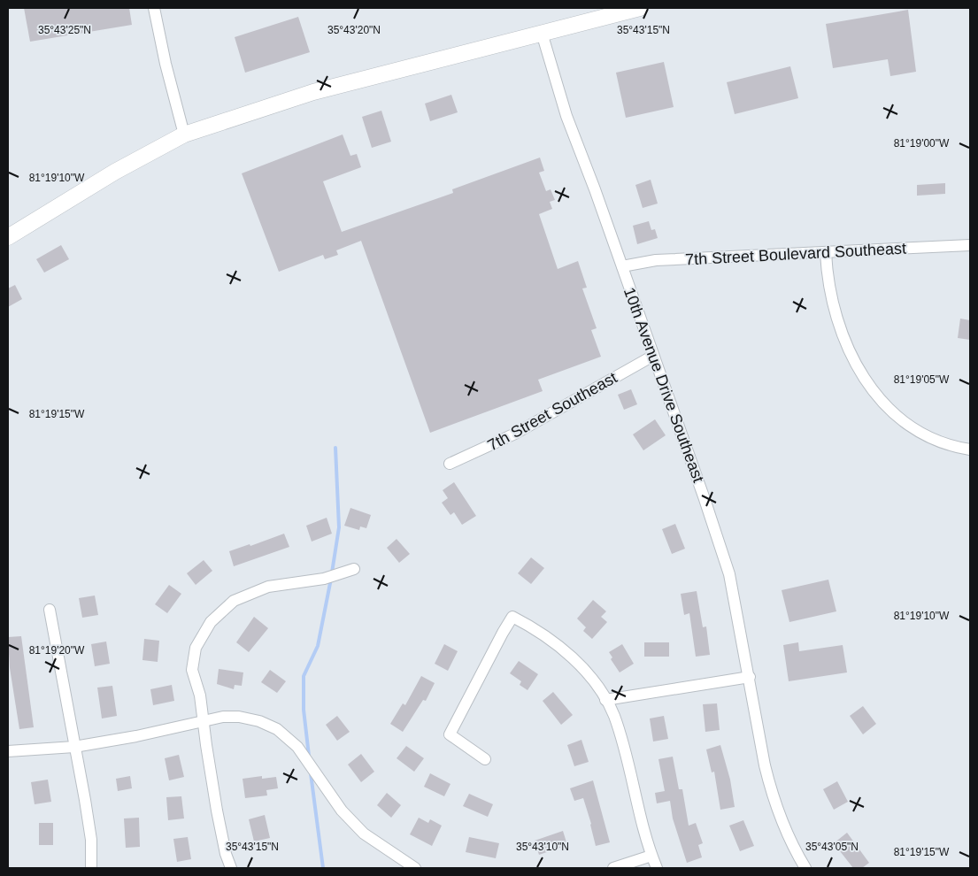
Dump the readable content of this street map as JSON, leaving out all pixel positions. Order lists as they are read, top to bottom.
{
  "streets": {
    "street": ["7th Street Boulevard Southeast", "10th Avenue Drive Southeast", "7th Street Southeast"]
  },
  "crossings": [
    ["7th Street Boulevard Southeast", "10th Avenue Drive Southeast"],
    ["10th Avenue Drive Southeast", "7th Street Southeast"]
  ],
  "coordinates": [
    "35°43'25\"N",
    "35°43'20\"N",
    "35°43'15\"N",
    "81°19'00\"W",
    "81°19'10\"W",
    "81°19'05\"W",
    "81°19'15\"W",
    "81°19'20\"W",
    "35°43'10\"N",
    "35°43'05\"N"
  ]
}
